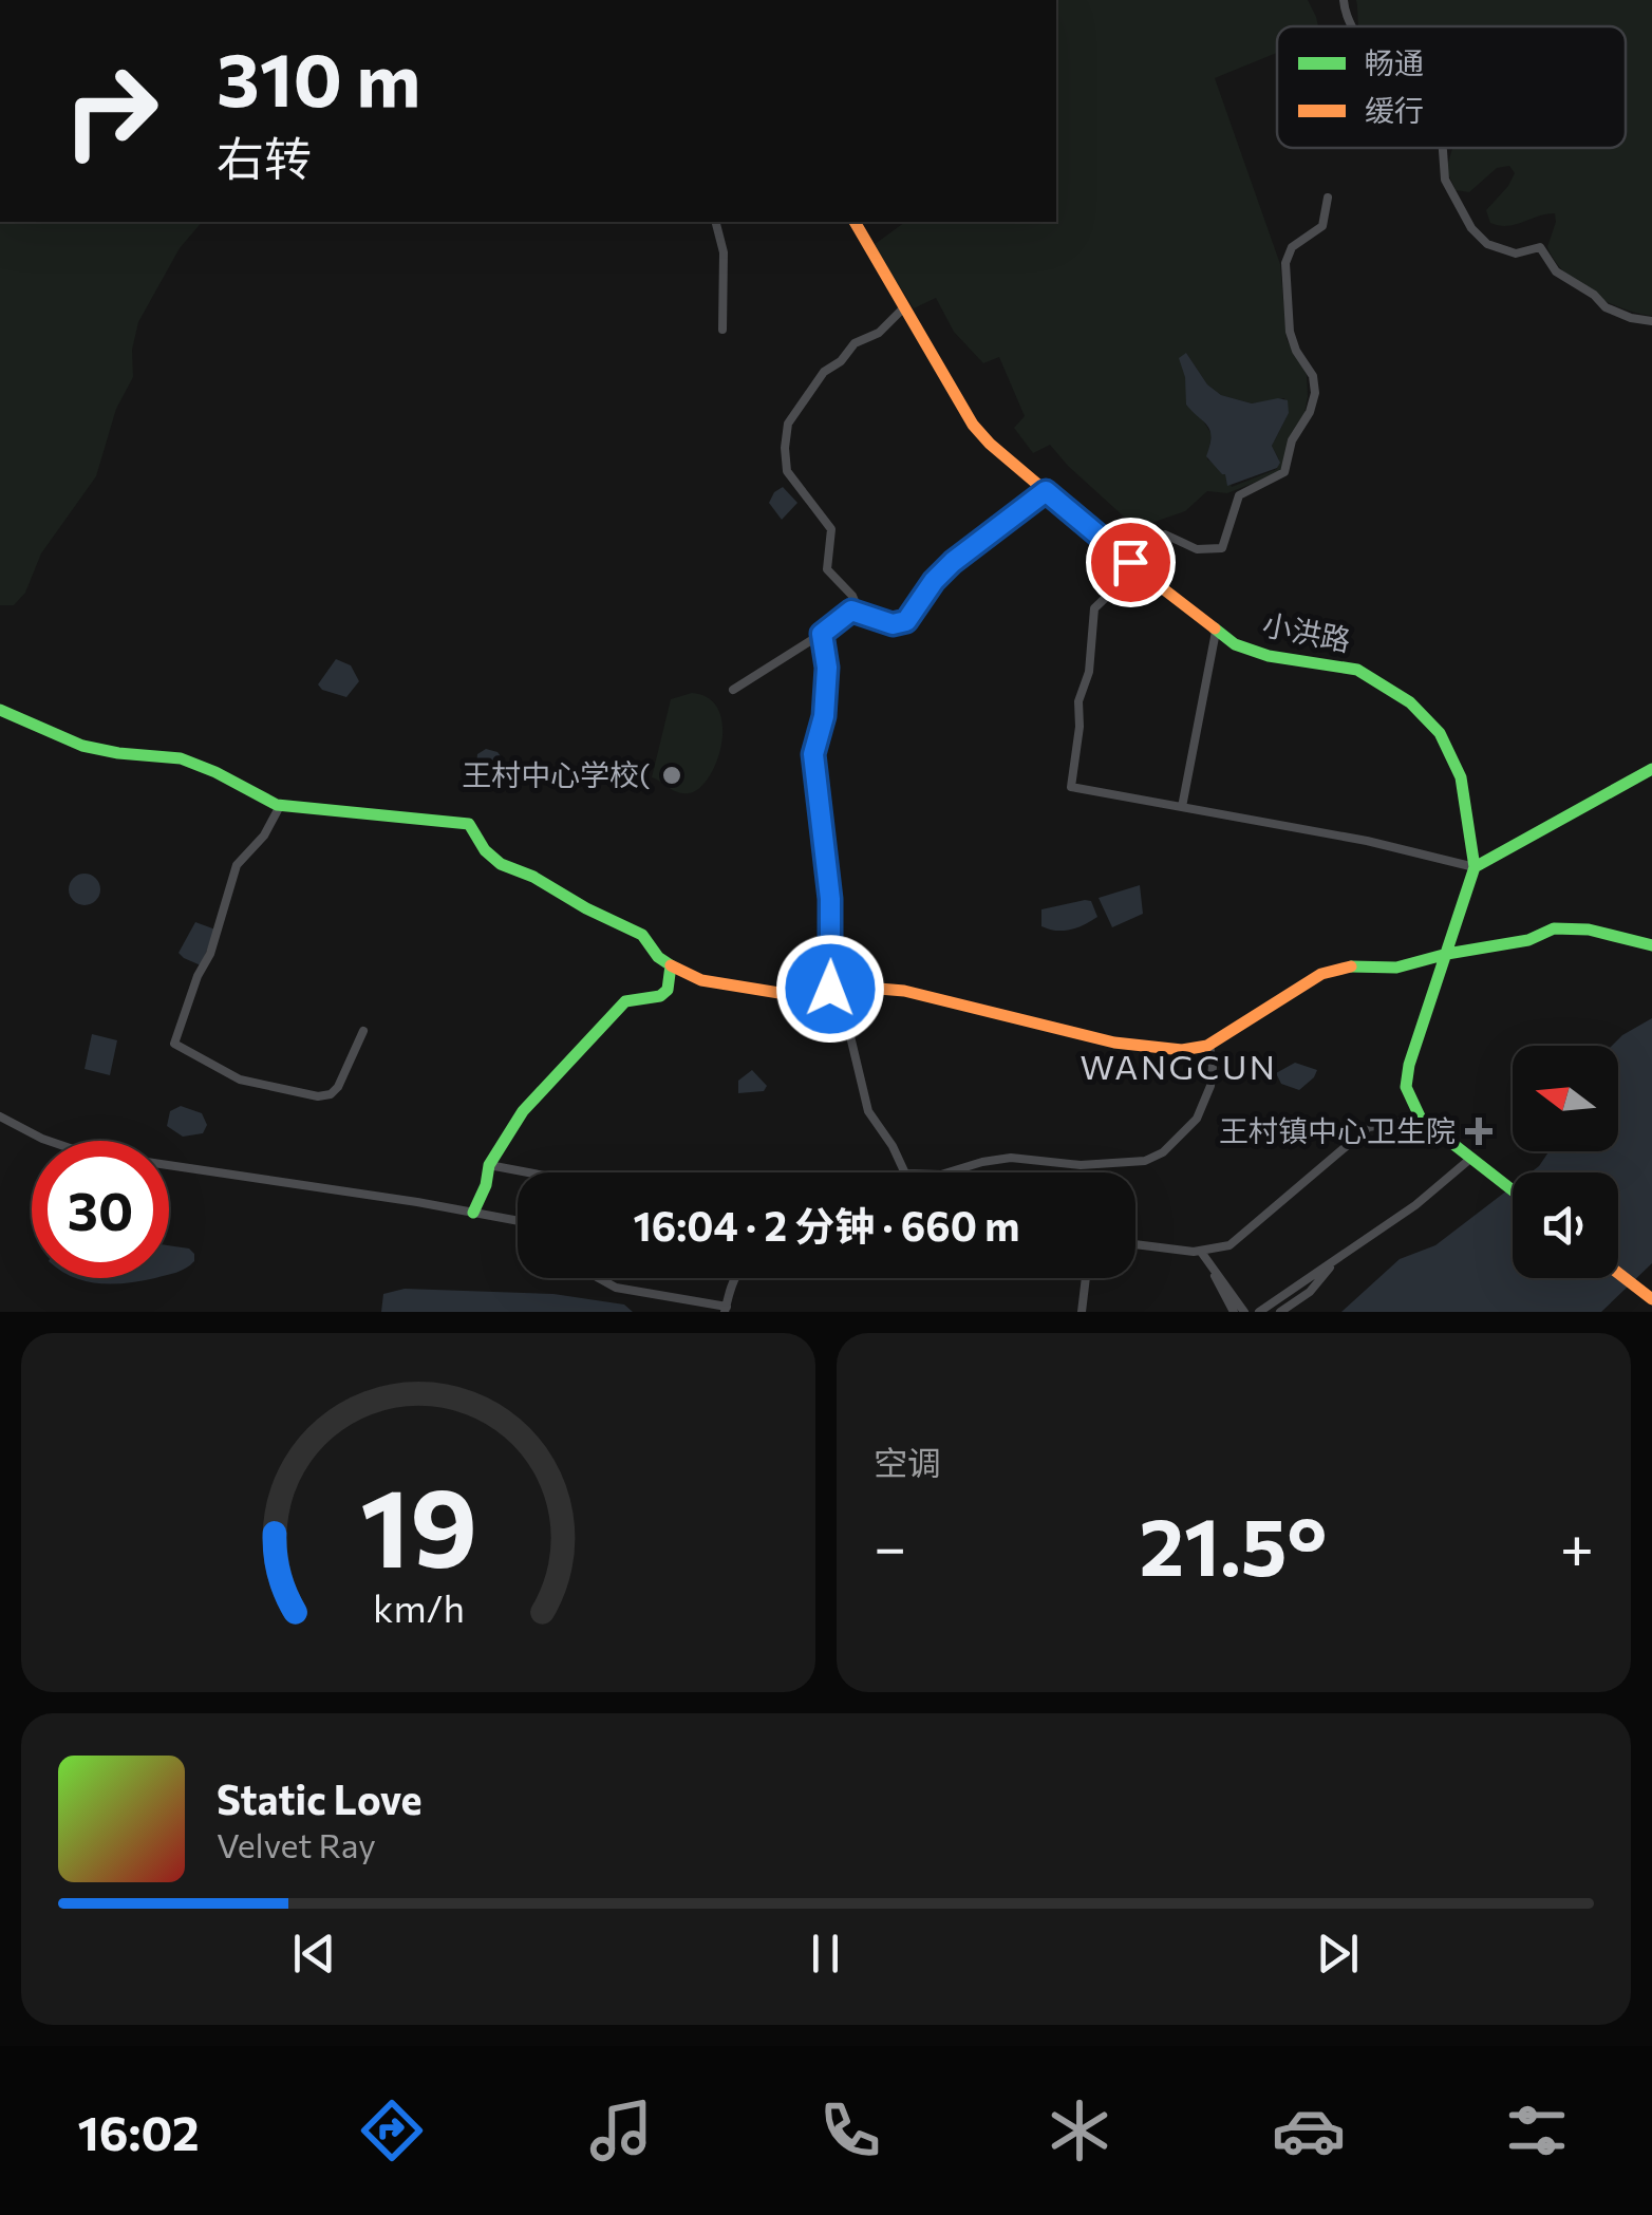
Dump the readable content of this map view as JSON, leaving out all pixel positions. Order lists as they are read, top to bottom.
{
  "streets": {
    "street": ["小洪路"]
  },
  "districts": ["WANGCUN"],
  "places": {
    "other": ["王村中心学校("],
    "health": ["王村镇中心卫生院"]
  },
  "legend": ["畅通", "缓行"],
  "north": "left",
  "page": {
    "turn": ["310 m", "右转"],
    "limit": "30",
    "trip": "16:04 · 2 分钟 · 660 m",
    "tile": "空调",
    "heat": ["−", "21.5°", "+"],
    "song": ["Static Love", "Velvet Ray"],
    "tabs": "16:02",
    "gauge": ["19", "km/h"]
  }
}
